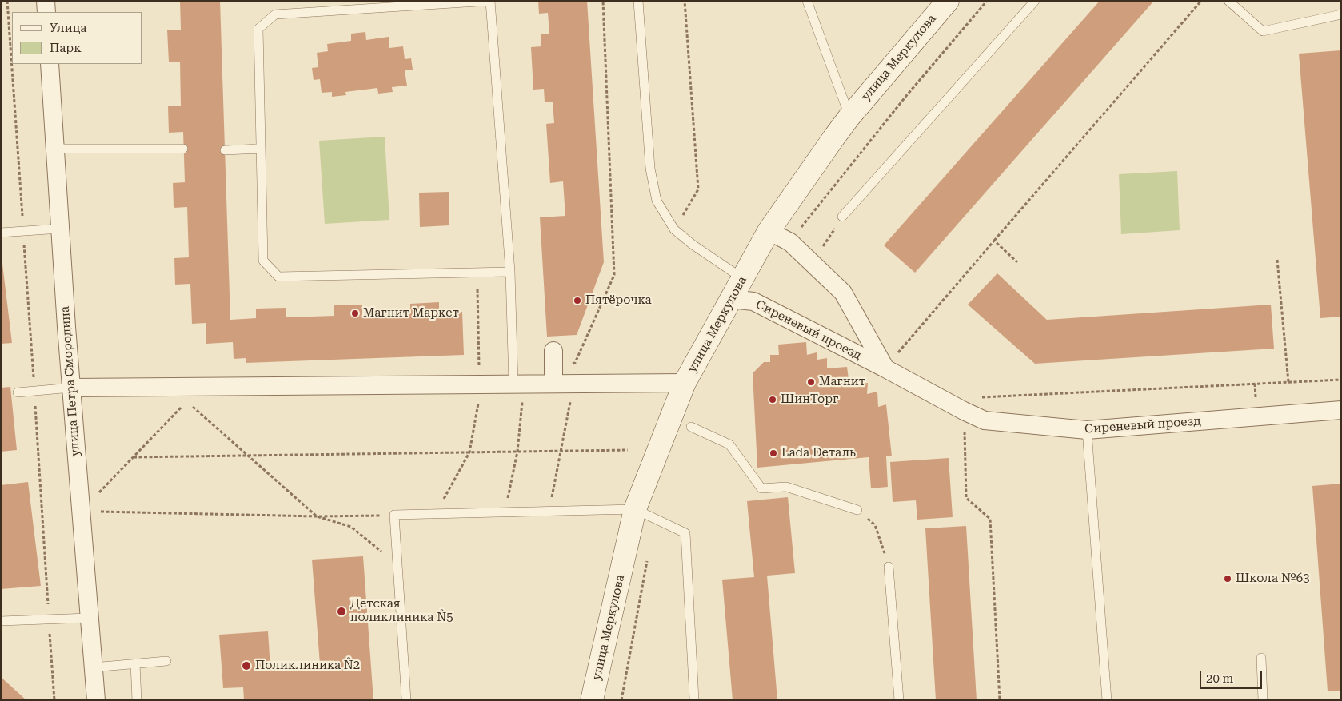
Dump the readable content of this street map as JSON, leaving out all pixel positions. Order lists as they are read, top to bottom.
{
  "streets": {
    "street": ["улица Меркулова", "Сиреневый проезд", "улица Петра Смородина"]
  },
  "crossings": [
    ["улица Меркулова", "Сиреневый проезд"]
  ],
  "places": [
    "Пятёрочка",
    "Магнит Маркет",
    "Магнит",
    "ШинТорг",
    "Lada Dеталь",
    "Школа №63",
    "Детская поликлиника N˚5",
    "Поликлиника N˚2"
  ],
  "legend": ["Улица", "Парк"],
  "scale_bar": "20 m"
}
